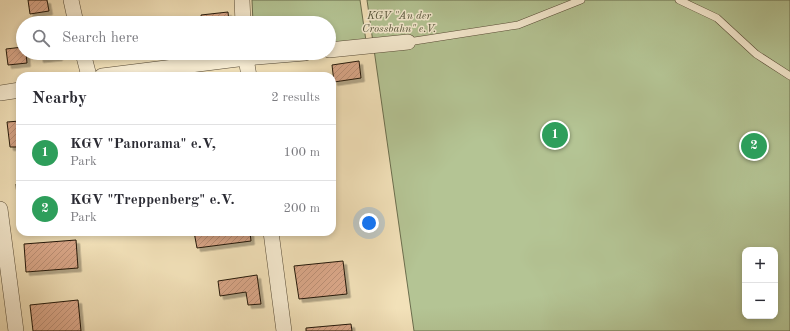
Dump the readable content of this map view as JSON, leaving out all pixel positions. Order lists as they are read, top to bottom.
{
  "parks": ["KGV \"An der Crossbahn\" e.V."],
  "page": {
    "search": "Search here",
    "heading": ["Nearby", "2 results"],
    "pins": ["1", "2"],
    "list": [
      {
        "mark": "1",
        "name": "KGV \"Panorama\" e.V,",
        "note": "Park",
        "value": "100 m"
      },
      {
        "mark": "2",
        "name": "KGV \"Treppenberg\" e.V.",
        "note": "Park",
        "value": "200 m"
      }
    ],
    "map_buttons": ["+", "−"]
  }
}
